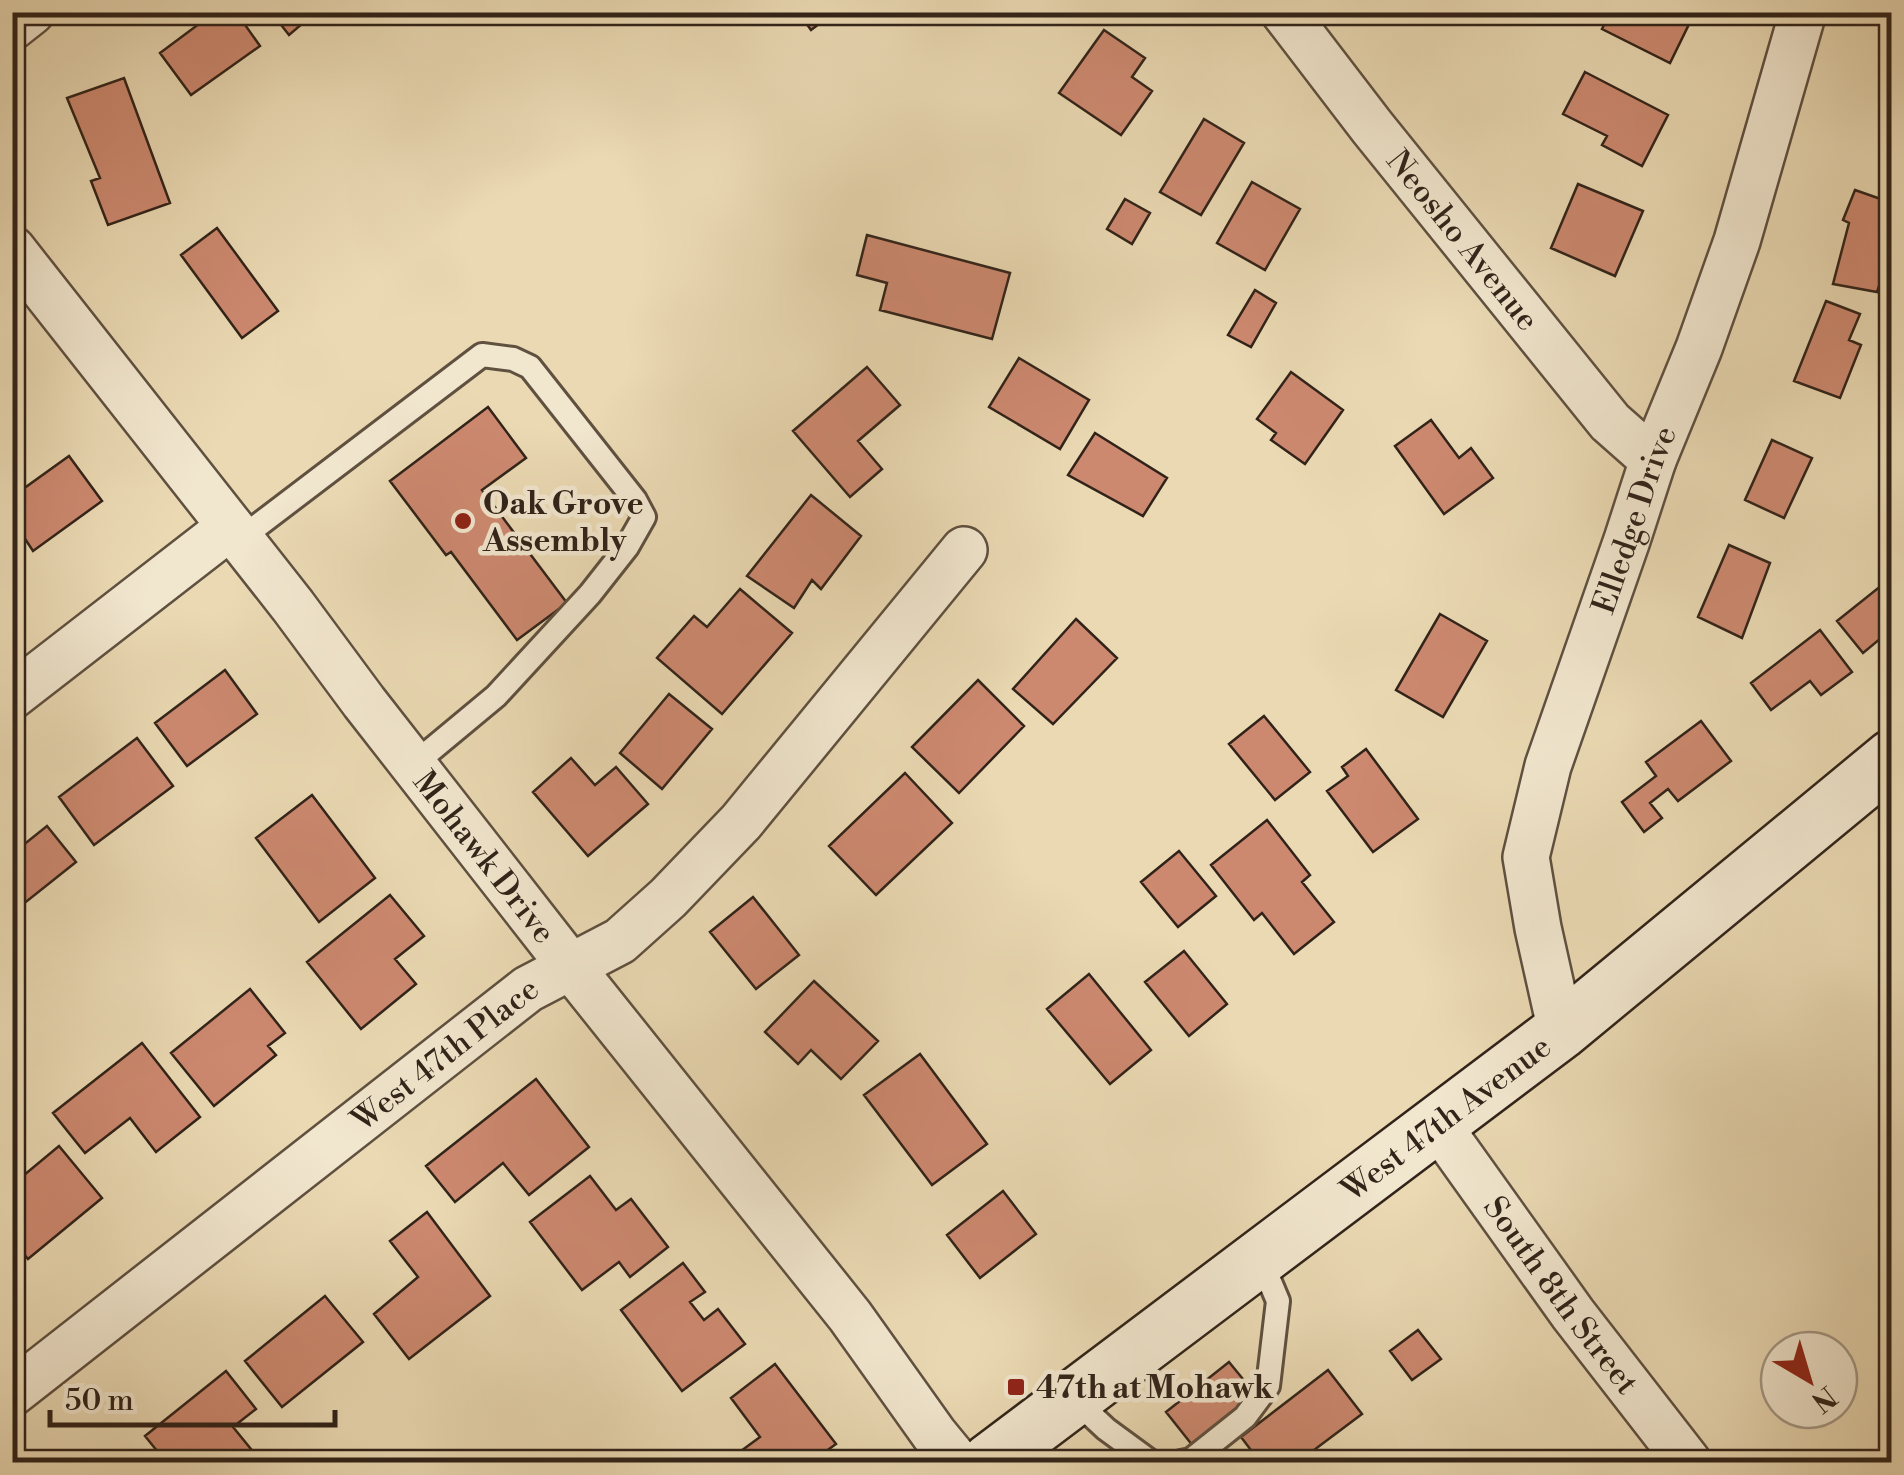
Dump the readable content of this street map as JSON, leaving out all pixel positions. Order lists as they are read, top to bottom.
{
  "streets": {
    "street": [
      "Neosho Avenue",
      "Elledge Drive",
      "Mohawk Drive",
      "West 47th Place",
      "West 47th Avenue",
      "South 8th Street"
    ]
  },
  "crossings": [
    ["Neosho Avenue", "Elledge Drive"],
    ["Elledge Drive", "West 47th Avenue"],
    ["Mohawk Drive", "West 47th Place"],
    ["West 47th Avenue", "South 8th Street"]
  ],
  "places": {
    "other": ["Oak Grove Assembly"],
    "transit": ["47th at Mohawk"]
  },
  "scale_bar": "50 m",
  "north": "bottom right"
}
